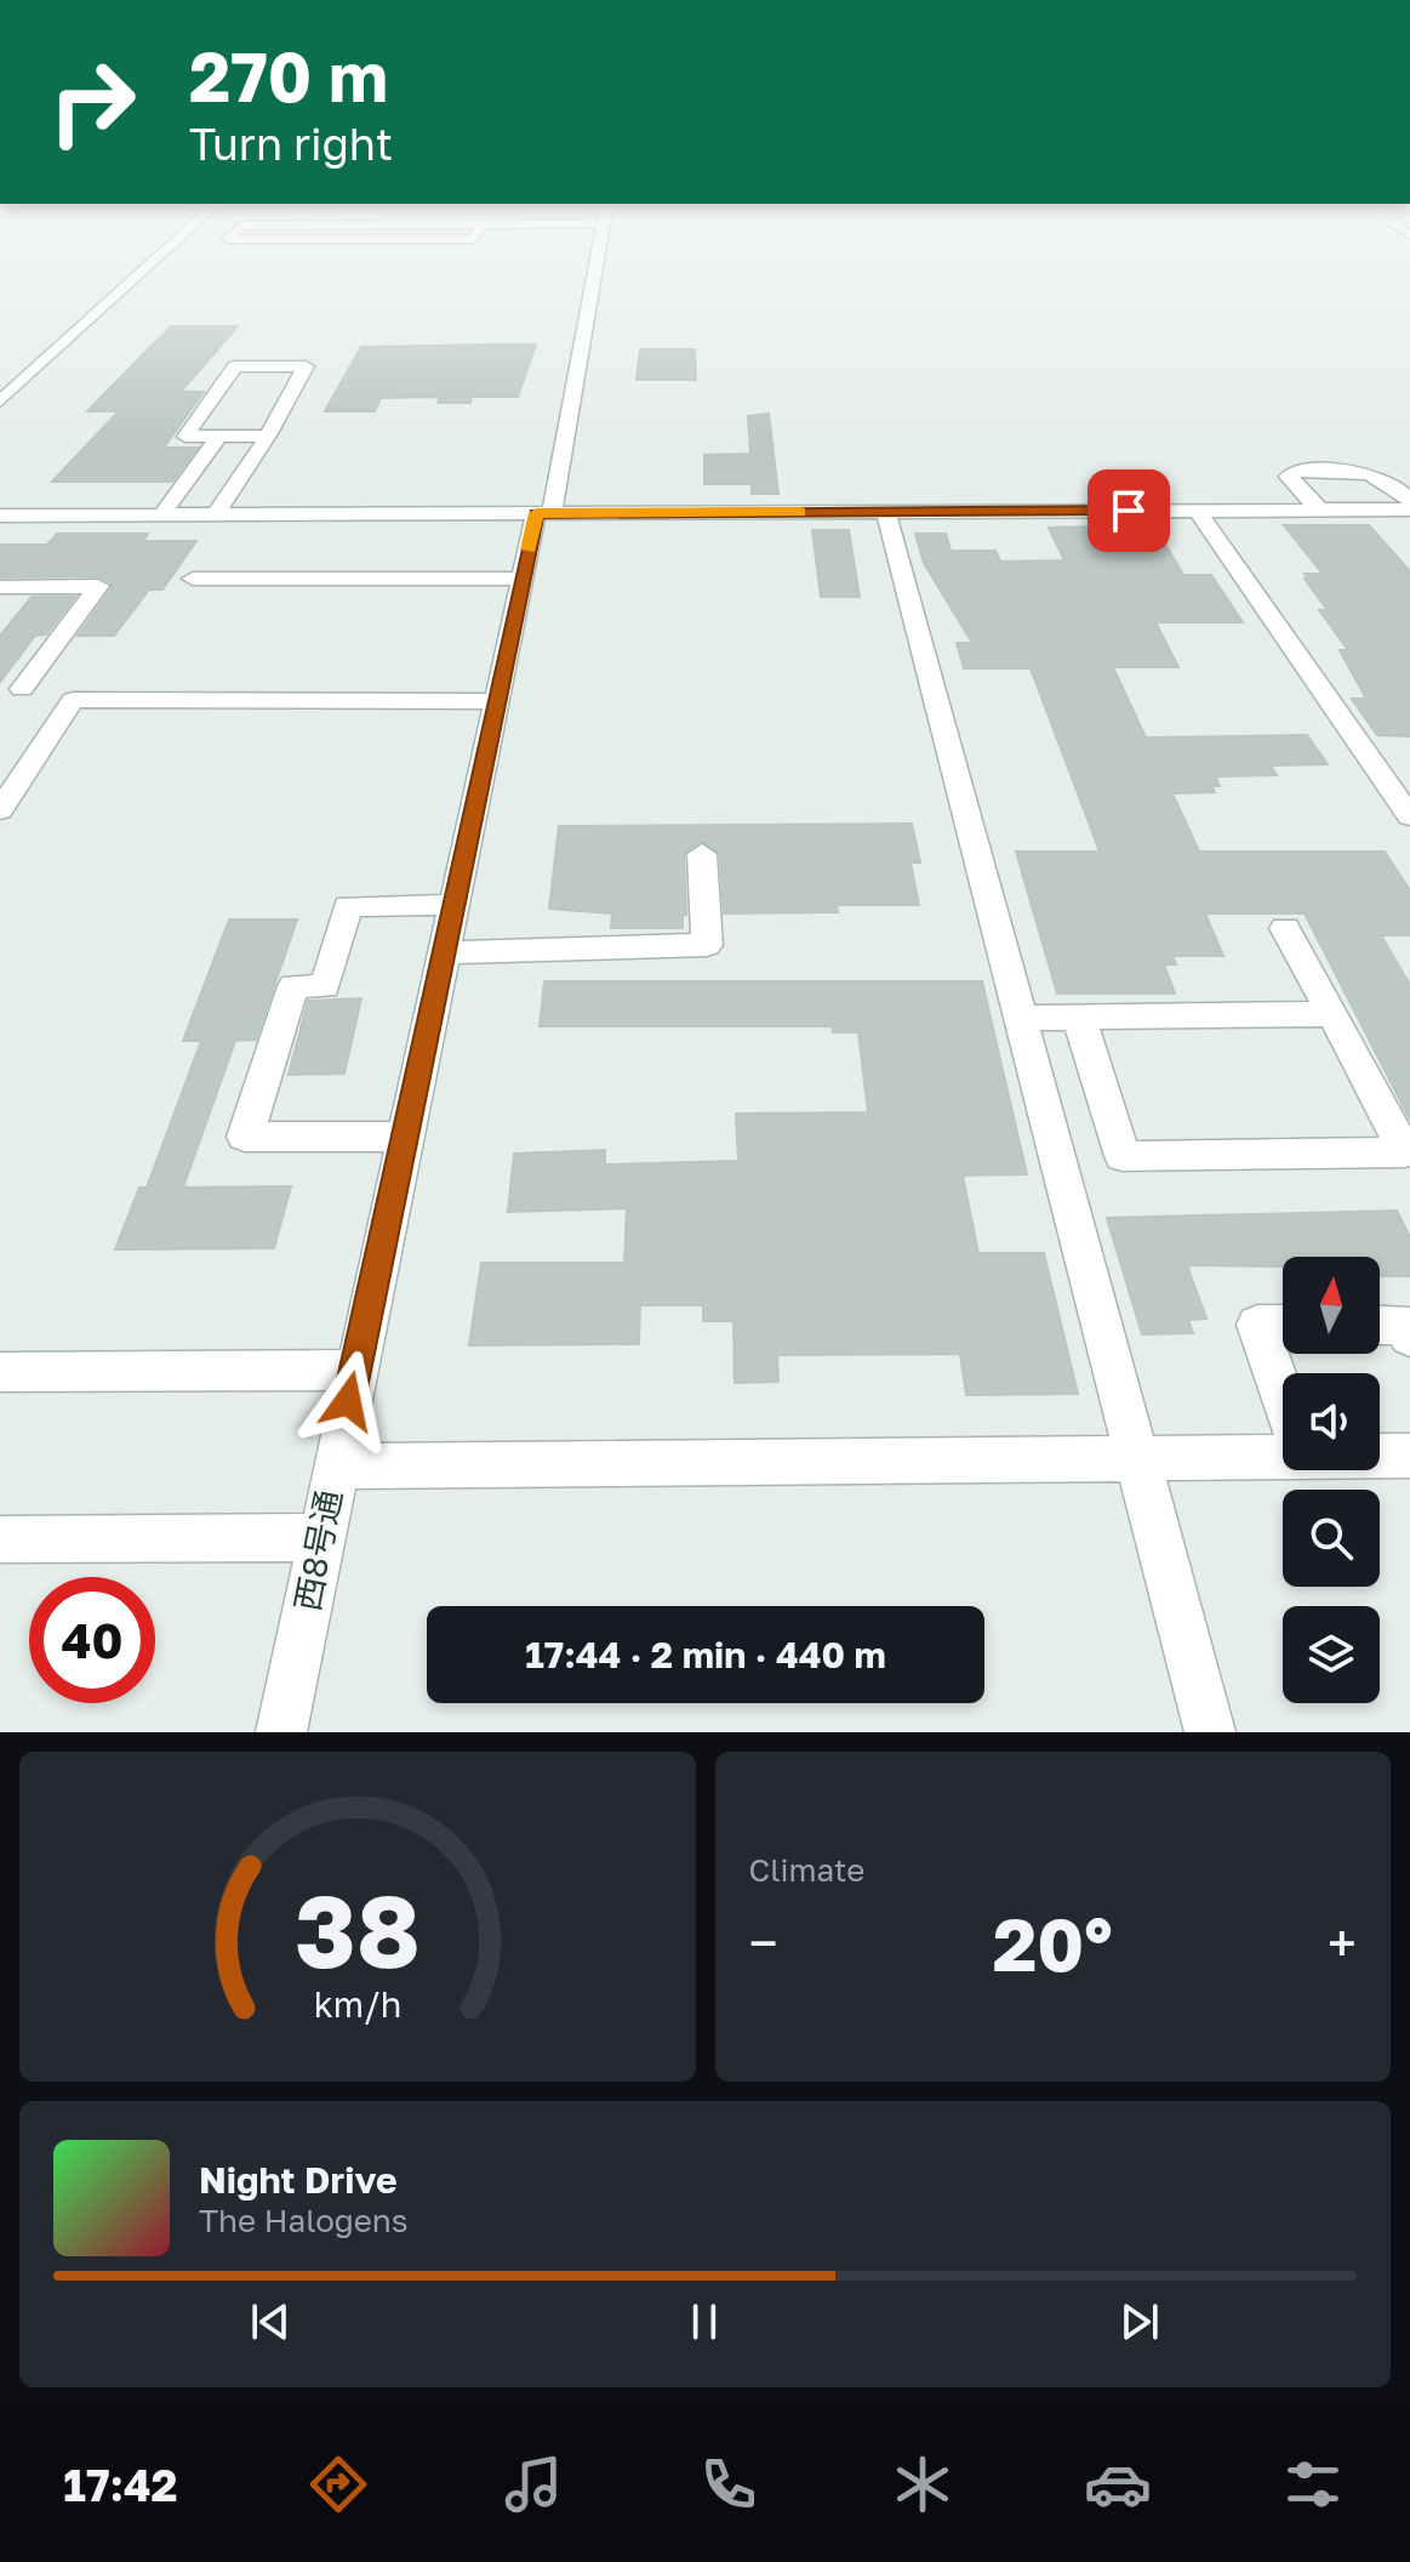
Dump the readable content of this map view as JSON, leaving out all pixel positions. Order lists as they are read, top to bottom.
{
  "streets": {
    "street": ["西8号通"]
  },
  "north": "top",
  "page": {
    "turn": ["270 m", "Turn right"],
    "limit": "40",
    "trip": "17:44 · 2 min · 440 m",
    "tile": "Climate",
    "heat": ["−", "20°", "+"],
    "song": ["Night Drive", "The Halogens"],
    "tabs": "17:42",
    "gauge": ["38", "km/h"]
  }
}
